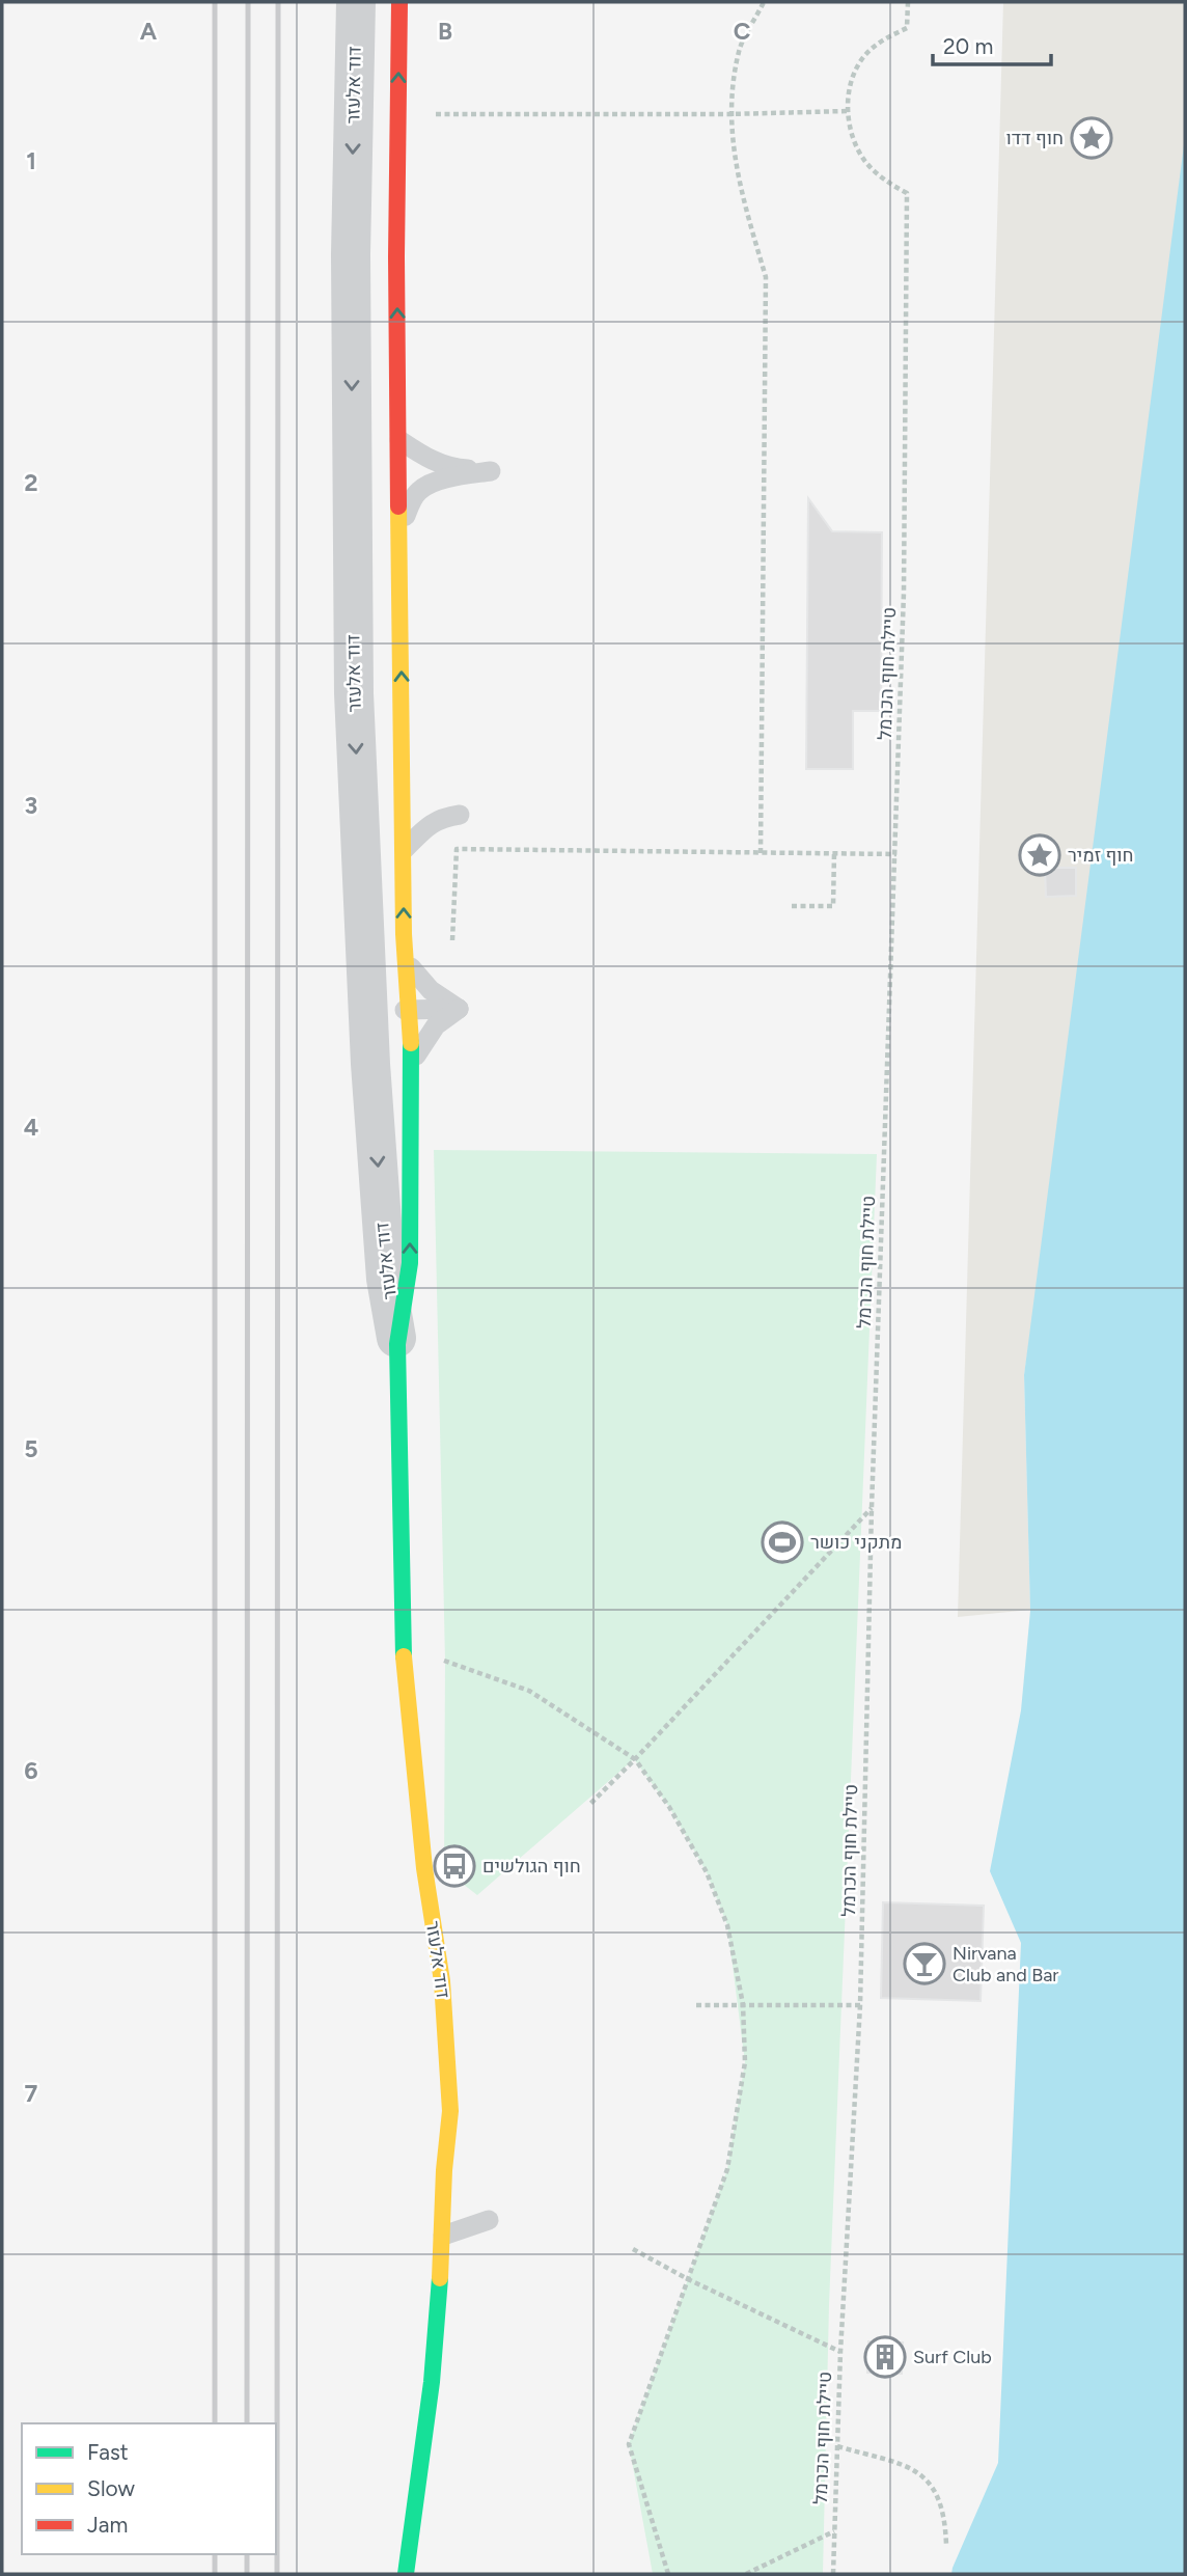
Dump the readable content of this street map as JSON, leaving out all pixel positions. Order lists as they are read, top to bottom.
{
  "streets": {
    "street": ["דוד אלעזר"],
    "path": ["טיילת חוף הכרמל"]
  },
  "places": {
    "place": ["חוף דדו", "חוף זמיר"],
    "sports": ["מתקני כושר"],
    "bus stop": ["חוף הגולשים"],
    "bar": ["Nirvana Club and Bar"],
    "building": ["Surf Club"]
  },
  "legend": ["Fast", "Slow", "Jam"],
  "scale_bar": "20 m",
  "grid": {
    "columns": ["A", "B", "C"],
    "rows": [
      "1",
      "2",
      "3",
      "4",
      "5",
      "6",
      "7"
    ]
  }
}
